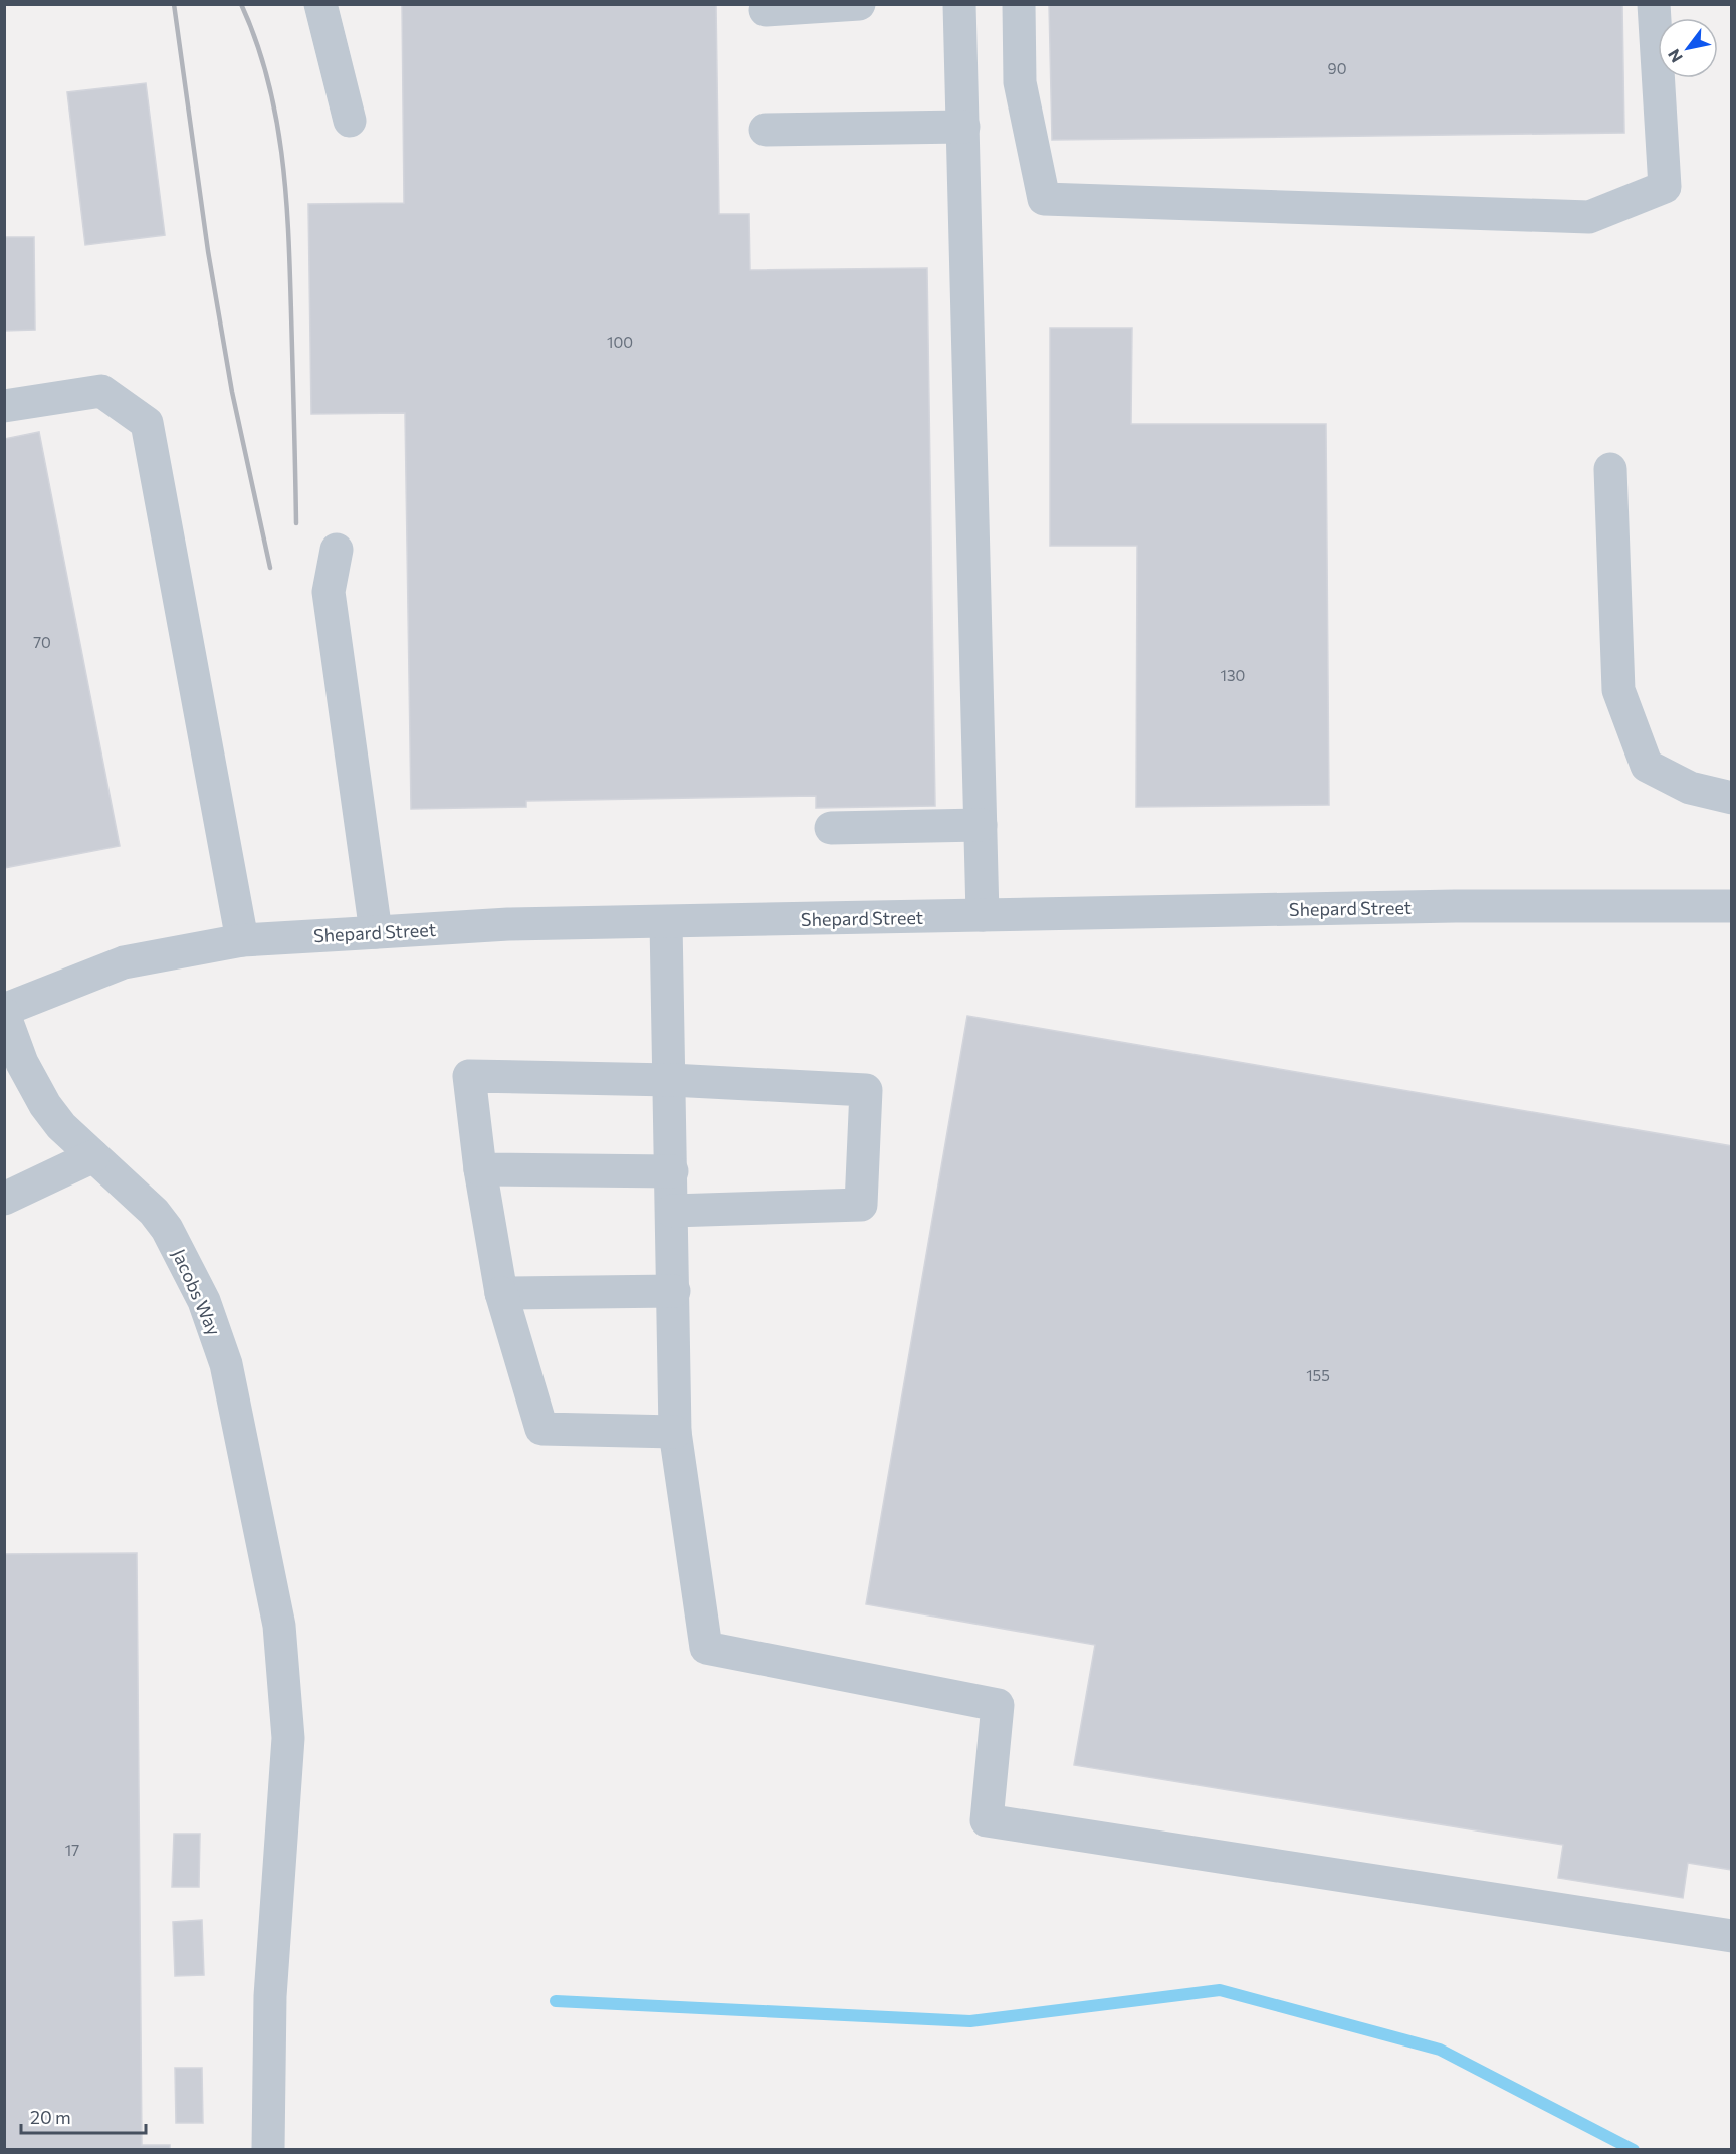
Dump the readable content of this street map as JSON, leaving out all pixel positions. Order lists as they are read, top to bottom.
{
  "streets": {
    "street": ["Shepard Street", "Jacobs Way"]
  },
  "crossings": [
    ["Shepard Street", "Jacobs Way"]
  ],
  "house_numbers": [
    "90",
    "100",
    "70",
    "130",
    "155",
    "17"
  ],
  "scale_bar": "20 m",
  "north": "bottom left"
}
